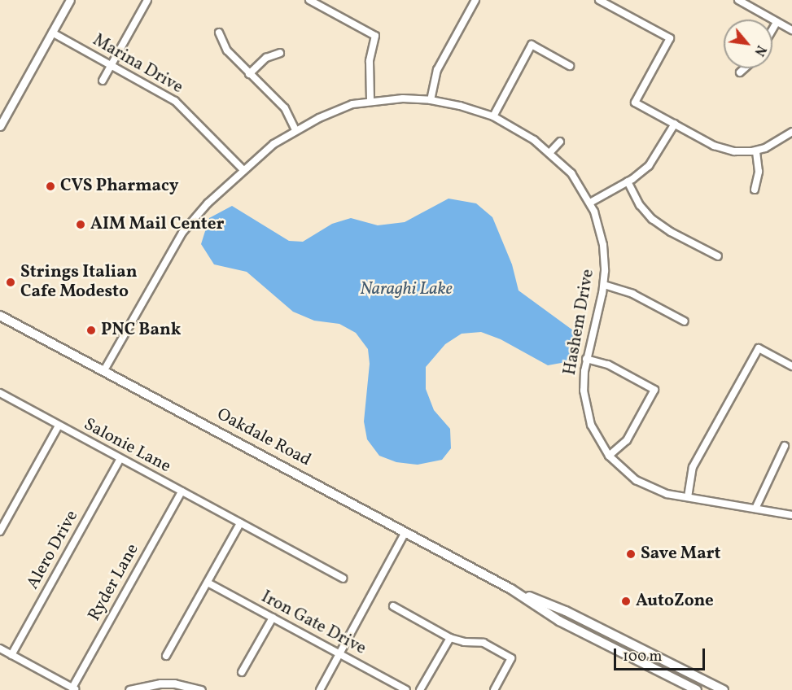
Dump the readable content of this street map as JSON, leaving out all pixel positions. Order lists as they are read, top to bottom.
{
  "streets": {
    "main road": ["Oakdale Road"],
    "street": [
      "Marina Drive",
      "Hashem Drive",
      "Salonie Lane",
      "Alero Drive",
      "Ryder Lane",
      "Iron Gate Drive"
    ]
  },
  "crossings": [
    ["Marina Drive", "Hashem Drive"],
    ["Hashem Drive", "Oakdale Road"],
    ["Salonie Lane", "Alero Drive"],
    ["Salonie Lane", "Ryder Lane"]
  ],
  "water": ["Naraghi Lake"],
  "places": [
    "CVS Pharmacy",
    "AIM Mail Center",
    "Strings Italian Cafe Modesto",
    "PNC Bank",
    "Save Mart",
    "AutoZone"
  ],
  "scale_bar": "100 m",
  "north": "bottom right"
}
